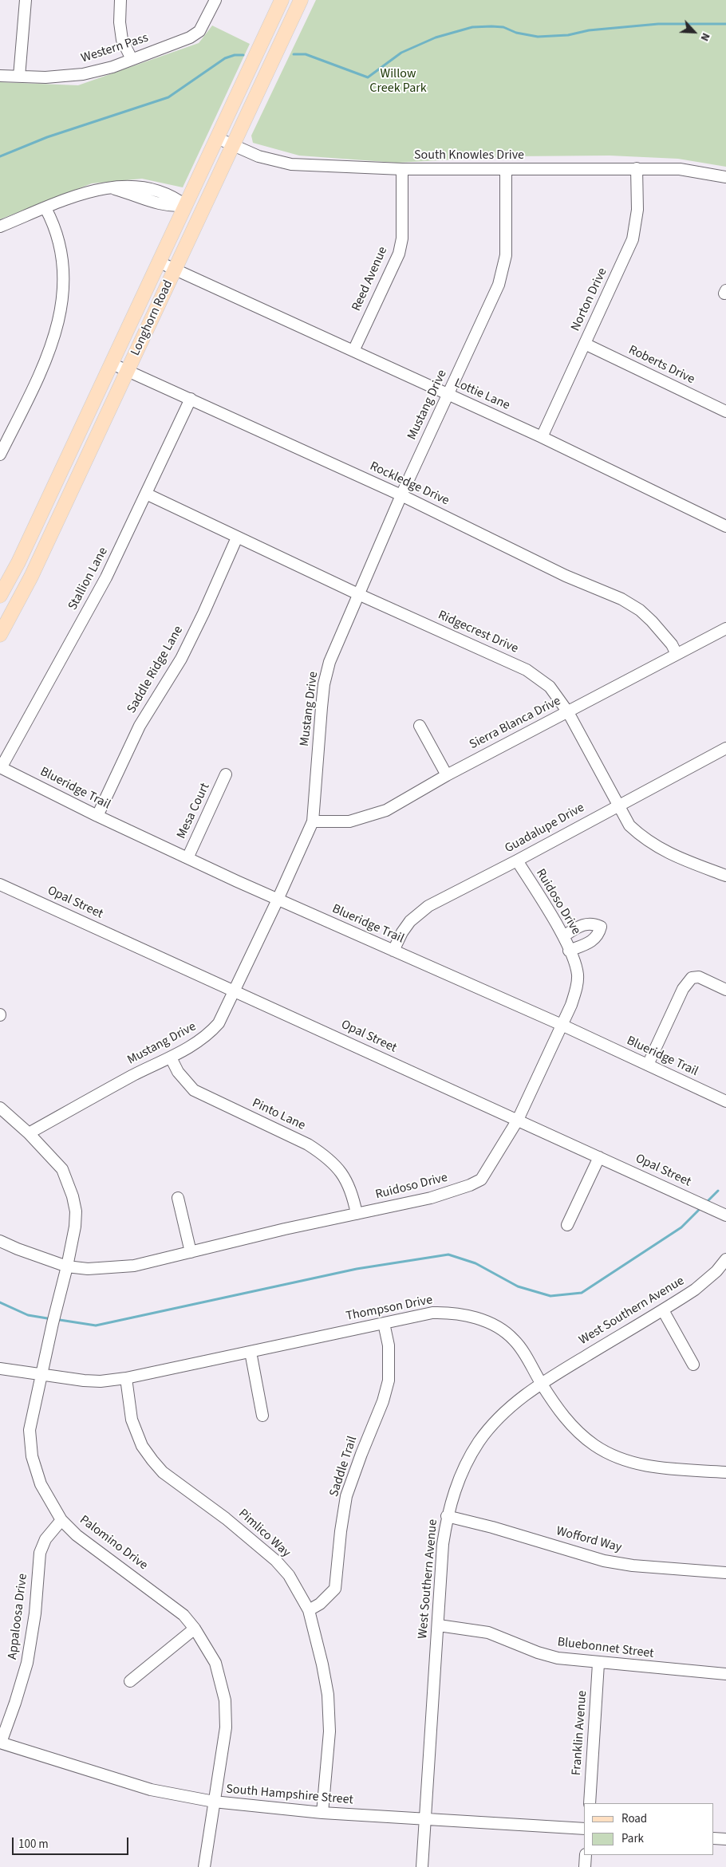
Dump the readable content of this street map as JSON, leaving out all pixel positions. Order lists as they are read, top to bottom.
{
  "streets": {
    "main road": ["Longhorn Road"],
    "street": [
      "Western Pass",
      "South Knowles Drive",
      "Reed Avenue",
      "Norton Drive",
      "Roberts Drive",
      "Lottie Lane",
      "Mustang Drive",
      "Rockledge Drive",
      "Stallion Lane",
      "Ridgecrest Drive",
      "Saddle Ridge Lane",
      "Sierra Blanca Drive",
      "Blueridge Trail",
      "Mesa Court",
      "Guadalupe Drive",
      "Ruidoso Drive",
      "Opal Street",
      "Pinto Lane",
      "Thompson Drive",
      "West Southern Avenue",
      "Saddle Trail",
      "Pimlico Way",
      "Wofford Way",
      "Palomino Drive",
      "Appaloosa Drive",
      "Bluebonnet Street",
      "Franklin Avenue",
      "South Hampshire Street"
    ]
  },
  "crossings": [
    ["South Knowles Drive", "Reed Avenue"],
    ["South Knowles Drive", "Norton Drive"],
    ["South Knowles Drive", "Longhorn Road"],
    ["South Knowles Drive", "Mustang Drive"],
    ["Reed Avenue", "Lottie Lane"],
    ["Norton Drive", "Roberts Drive"],
    ["Norton Drive", "Lottie Lane"],
    ["Longhorn Road", "Lottie Lane"],
    ["Longhorn Road", "Rockledge Drive"],
    ["Lottie Lane", "Mustang Drive"],
    ["Mustang Drive", "Rockledge Drive"],
    ["Mustang Drive", "Ridgecrest Drive"],
    ["Mustang Drive", "Sierra Blanca Drive"],
    ["Mustang Drive", "Blueridge Trail"],
    ["Mustang Drive", "Opal Street"],
    ["Mustang Drive", "Pinto Lane"],
    ["Mustang Drive", "Palomino Drive"],
    ["Rockledge Drive", "Stallion Lane"],
    ["Rockledge Drive", "Sierra Blanca Drive"],
    ["Stallion Lane", "Ridgecrest Drive"],
    ["Stallion Lane", "Blueridge Trail"],
    ["Ridgecrest Drive", "Saddle Ridge Lane"],
    ["Ridgecrest Drive", "Sierra Blanca Drive"],
    ["Ridgecrest Drive", "Guadalupe Drive"],
    ["Saddle Ridge Lane", "Blueridge Trail"],
    ["Blueridge Trail", "Mesa Court"],
    ["Blueridge Trail", "Guadalupe Drive"],
    ["Blueridge Trail", "Ruidoso Drive"],
    ["Guadalupe Drive", "Ruidoso Drive"],
    ["Ruidoso Drive", "Opal Street"],
    ["Ruidoso Drive", "Pinto Lane"],
    ["Ruidoso Drive", "Palomino Drive"],
    ["Thompson Drive", "West Southern Avenue"],
    ["Thompson Drive", "Saddle Trail"],
    ["Thompson Drive", "Pimlico Way"],
    ["Thompson Drive", "Palomino Drive"],
    ["West Southern Avenue", "Wofford Way"],
    ["West Southern Avenue", "Bluebonnet Street"],
    ["West Southern Avenue", "South Hampshire Street"],
    ["Saddle Trail", "Pimlico Way"],
    ["Pimlico Way", "South Hampshire Street"],
    ["Palomino Drive", "Appaloosa Drive"],
    ["Palomino Drive", "South Hampshire Street"],
    ["Appaloosa Drive", "South Hampshire Street"],
    ["Bluebonnet Street", "Franklin Avenue"]
  ],
  "parks": ["Willow Creek Park"],
  "legend": ["Road", "Park"],
  "scale_bar": "100 m",
  "north": "bottom right"
}
